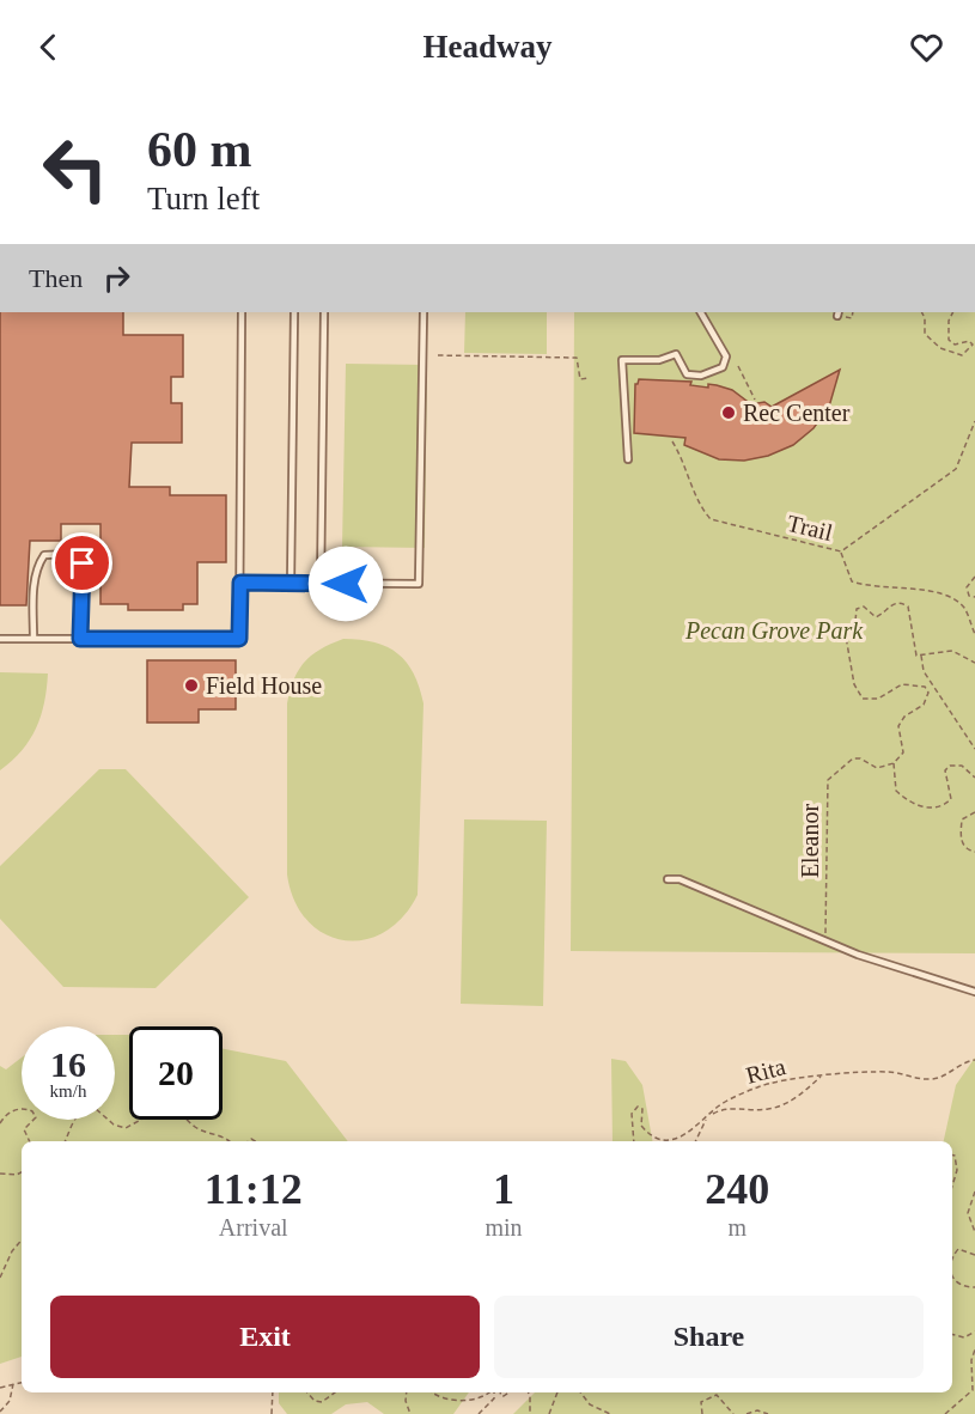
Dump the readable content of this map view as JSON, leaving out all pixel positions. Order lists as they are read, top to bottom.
{
  "streets": {
    "path": ["Trail", "Eleanor", "Rita"]
  },
  "parks": ["Pecan Grove Park"],
  "places": ["Rec Center", "Field House"],
  "page": {
    "header": "Headway",
    "turn": ["60 m", "Turn left"],
    "then": "Then",
    "speed": "16 km/h",
    "limit": "20",
    "eta": [
      "11:12",
      "Arrival",
      "1",
      "min",
      "240",
      "m"
    ],
    "buttons": ["Exit", "Share"]
  }
}
